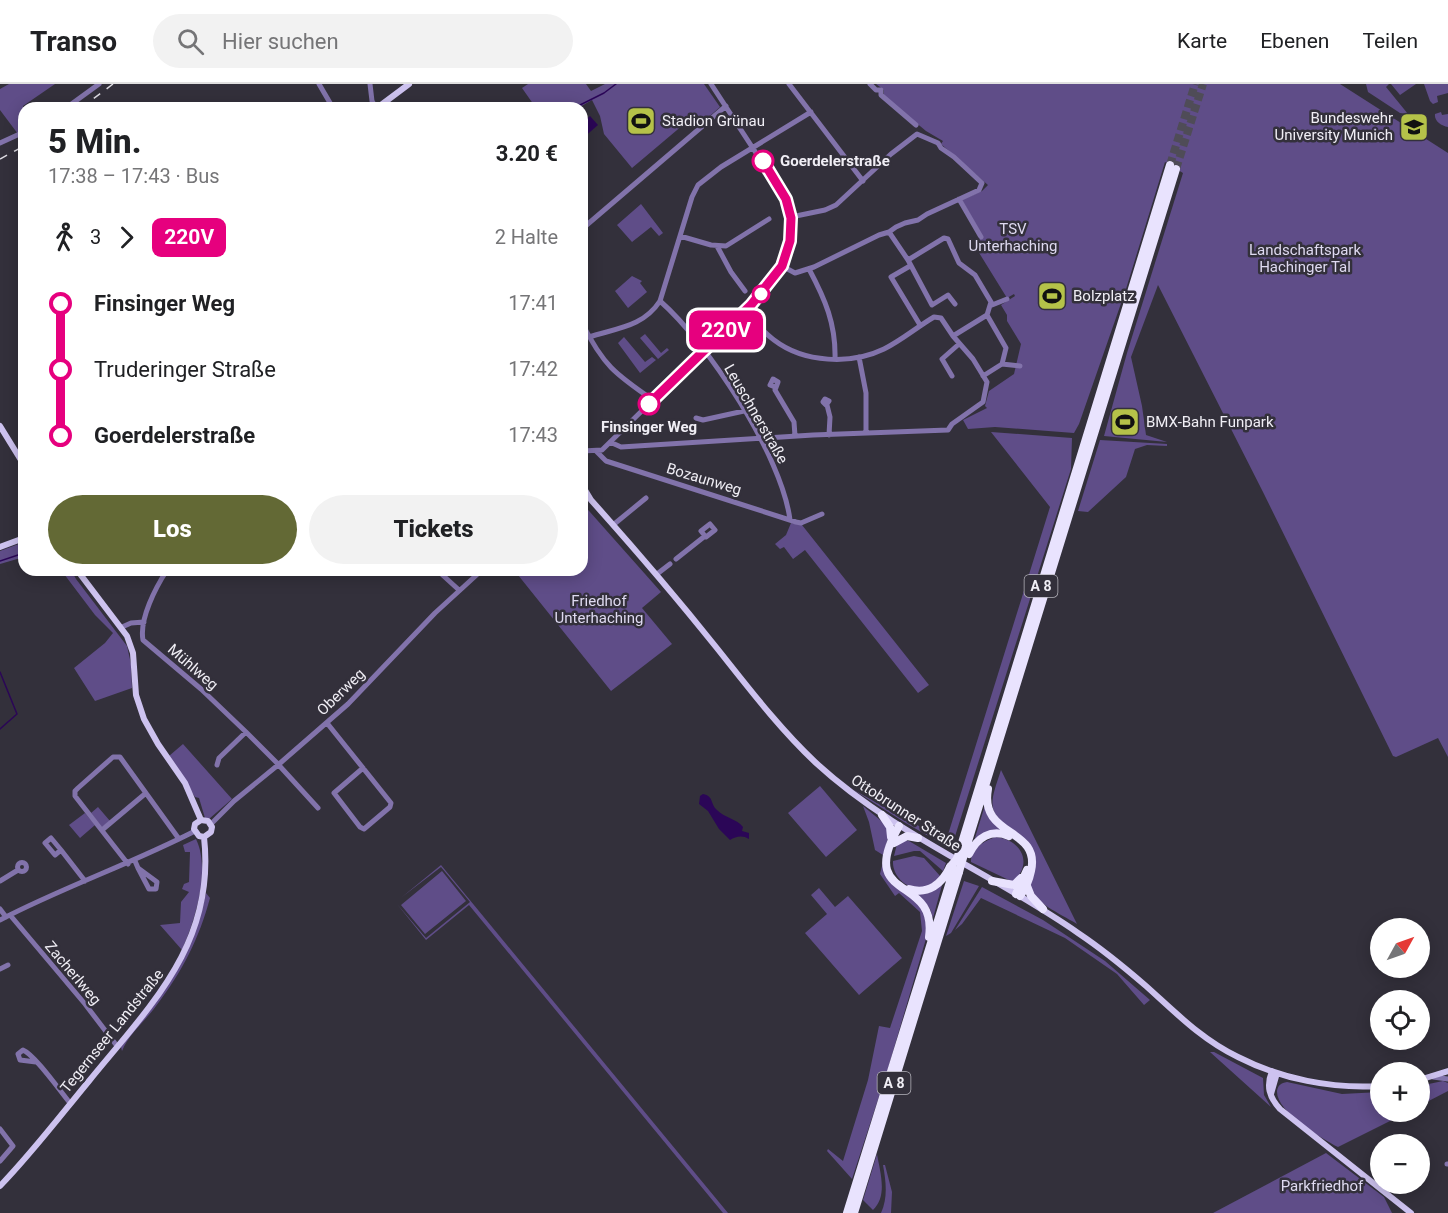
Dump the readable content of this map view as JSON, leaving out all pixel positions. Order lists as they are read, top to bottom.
{
  "streets": {
    "highway": ["A 8"],
    "main road": ["Ottobrunner Straße", "Tegernseer Landstraße"],
    "street": [
      "Leuschnerstraße",
      "Bozaunweg",
      "Mühlweg",
      "Oberweg",
      "Zacherlweg"
    ]
  },
  "crossings": [
    ["Leuschnerstraße", "Bozaunweg"],
    ["Mühlweg", "Oberweg"],
    ["Oberweg", "Tegernseer Landstraße"],
    ["Zacherlweg", "Tegernseer Landstraße"]
  ],
  "parks": [
    "TSV Unterhaching",
    "Landschaftspark Hachinger Tal",
    "Friedhof Unterhaching",
    "Parkfriedhof"
  ],
  "places": {
    "sports": ["Stadion Grünau", "Bolzplatz", "BMX-Bahn Funpark"],
    "school or university": ["Bundeswehr University Munich"],
    "other": ["Goerdelerstraße", "Finsinger Weg"]
  },
  "lines": ["bus line 220V"],
  "north": "top right",
  "page": {
    "header": "Transo",
    "search": "Hier suchen",
    "nav": ["Karte", "Ebenen", "Teilen"],
    "on_map": "220V",
    "heading": ["5 Min.", "17:38 – 17:43 · Bus", "3.20 €"],
    "legs": ["3", "220V", "2 Halte"],
    "list": [
      {
        "name": "Finsinger Weg",
        "value": "17:41"
      },
      {
        "name": "Truderinger Straße",
        "value": "17:42"
      },
      {
        "name": "Goerdelerstraße",
        "value": "17:43"
      }
    ],
    "buttons": ["Los", "Tickets"],
    "map_buttons": ["+", "−"]
  }
}
